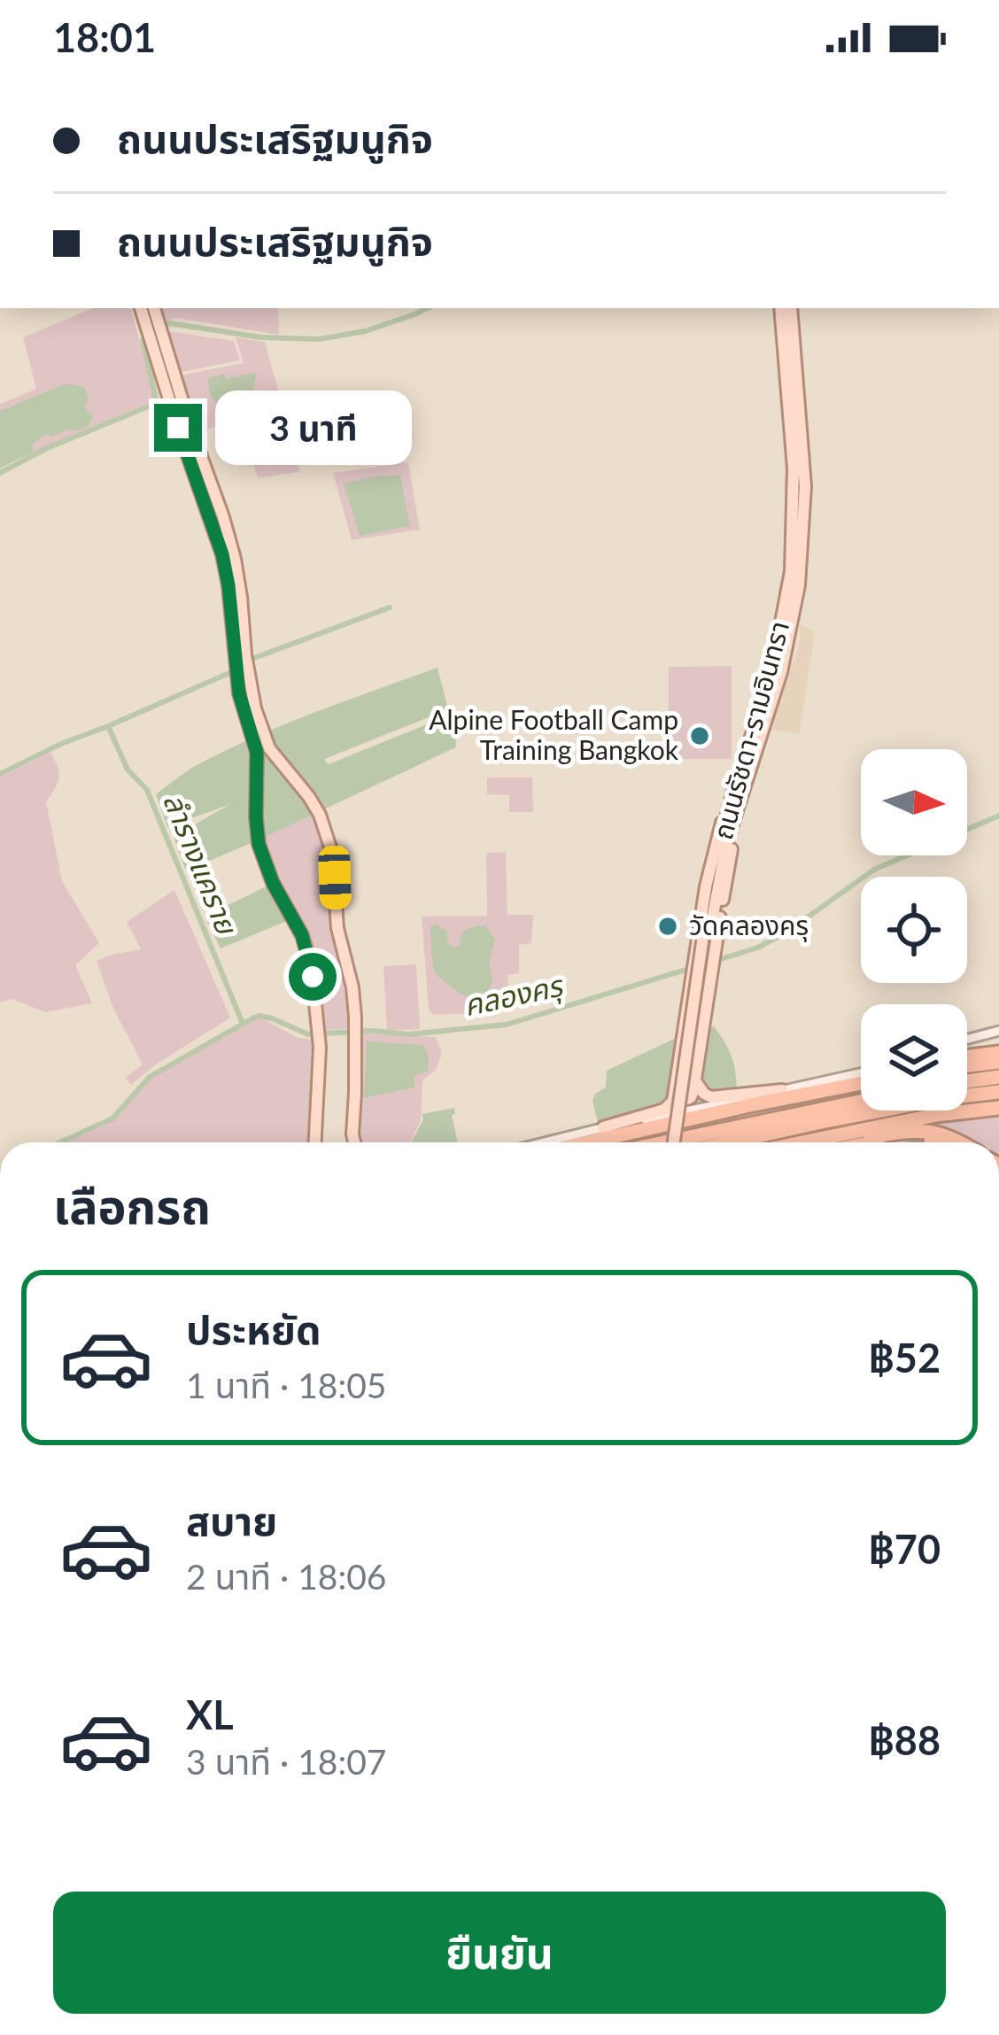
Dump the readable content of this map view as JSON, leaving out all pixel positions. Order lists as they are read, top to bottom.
{
  "streets": {
    "main road": ["ถนนรัชดา-รามอินทรา"]
  },
  "water": ["ลำรางแคราย", "คลองครุ"],
  "places": ["Alpine Football Camp Training Bangkok", "วัดคลองครุ"],
  "north": "right",
  "page": {
    "status": "18:01",
    "banner": ["ถนนประเสริฐมนูกิจ", "ถนนประเสริฐมนูกิจ"],
    "bubble": "3 นาที",
    "heading": "เลือกรถ",
    "list": [
      {
        "name": "ประหยัด",
        "note": "1 นาที · 18:05",
        "value": "฿52"
      },
      {
        "name": "สบาย",
        "note": "2 นาที · 18:06",
        "value": "฿70"
      },
      {
        "name": "XL",
        "note": "3 นาที · 18:07",
        "value": "฿88"
      }
    ],
    "buttons": "ยืนยัน"
  }
}
